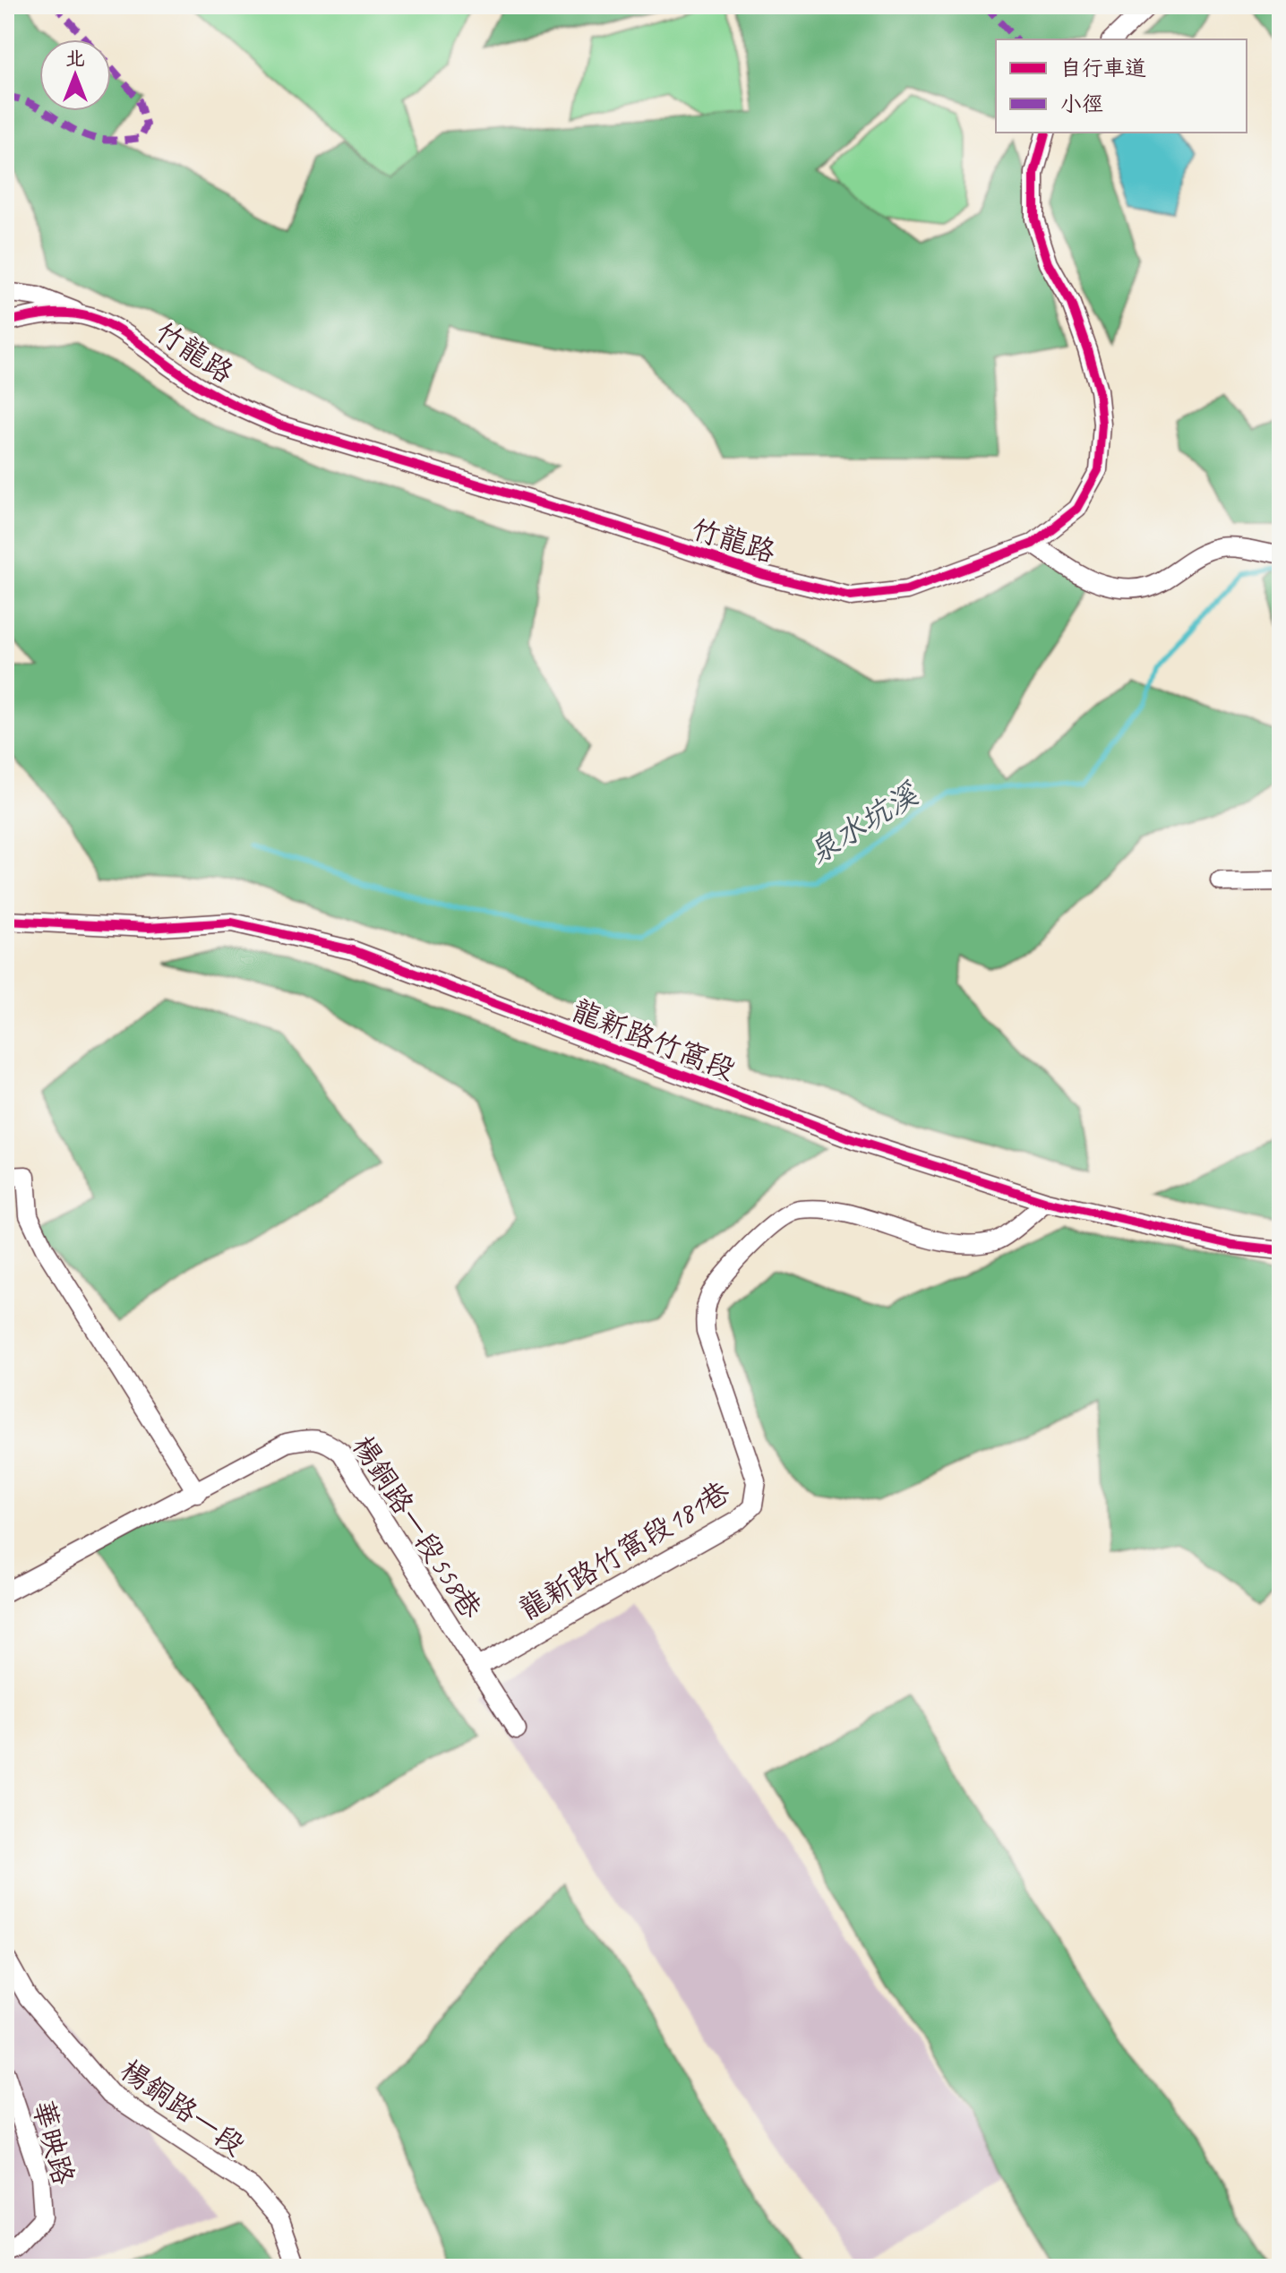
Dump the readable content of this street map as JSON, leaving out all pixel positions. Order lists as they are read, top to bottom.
{
  "streets": {
    "street": [
      "竹龍路",
      "龍新路竹窩段",
      "楊銅路一段558巷",
      "龍新路竹窩段181巷",
      "楊銅路一段",
      "華映路"
    ]
  },
  "crossings": [
    ["龍新路竹窩段", "龍新路竹窩段181巷"],
    ["楊銅路一段558巷", "龍新路竹窩段181巷"]
  ],
  "water": ["泉水坑溪"],
  "legend": ["自行車道", "小徑"],
  "north": "top"
}
